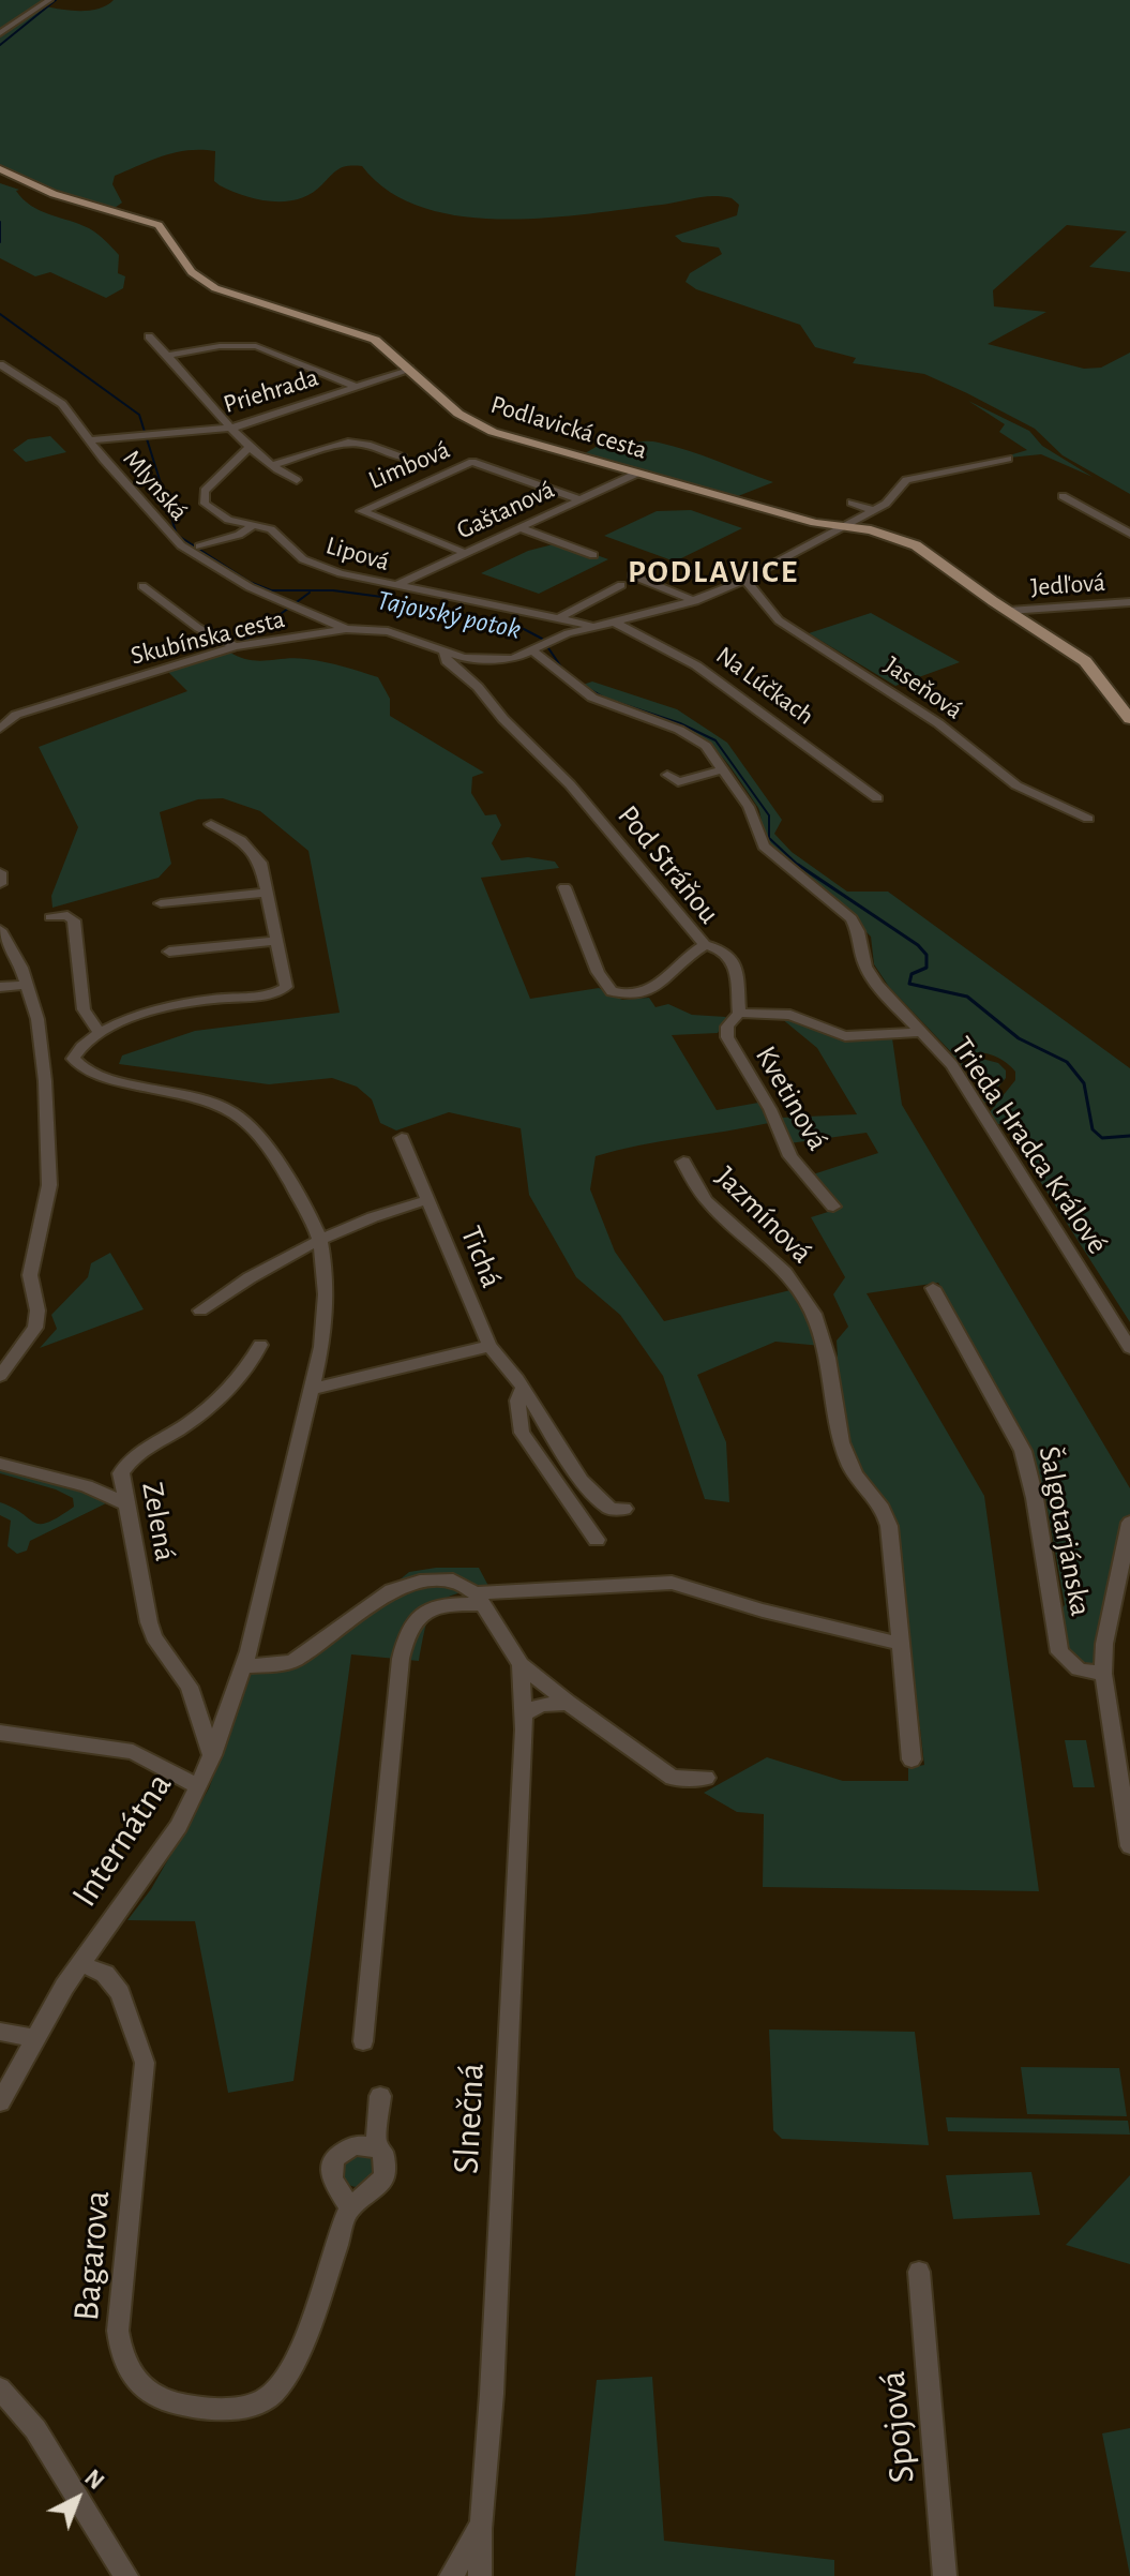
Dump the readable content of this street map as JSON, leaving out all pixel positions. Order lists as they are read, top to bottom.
{
  "streets": {
    "main road": ["Podlavická cesta"],
    "street": [
      "Priehrada",
      "Limbová",
      "Mlynská",
      "Gaštanová",
      "Lipová",
      "Jedľová",
      "Skubínska cesta",
      "Na Lúčkach",
      "Jaseňová",
      "Pod Stráňou",
      "Kvetinová",
      "Trieda Hradca Králové",
      "Jazmínová",
      "Tichá",
      "Zelená",
      "Šalgotarjánska",
      "Internátna",
      "Slnečná",
      "Bagarova",
      "Spojová"
    ]
  },
  "crossings": [
    ["Priehrada", "Podlavická cesta"],
    ["Priehrada", "Mlynská"],
    ["Podlavická cesta", "Gaštanová"],
    ["Podlavická cesta", "Jedľová"],
    ["Limbová", "Gaštanová"],
    ["Mlynská", "Skubínska cesta"],
    ["Gaštanová", "Lipová"],
    ["Lipová", "Skubínska cesta"],
    ["Skubínska cesta", "Pod Stráňou"],
    ["Pod Stráňou", "Kvetinová"],
    ["Kvetinová", "Trieda Hradca Králové"],
    ["Zelená", "Internátna"],
    ["Internátna", "Bagarova"]
  ],
  "districts": ["PODLAVICE"],
  "water": ["Tajovský potok"],
  "north": "top right"
}
